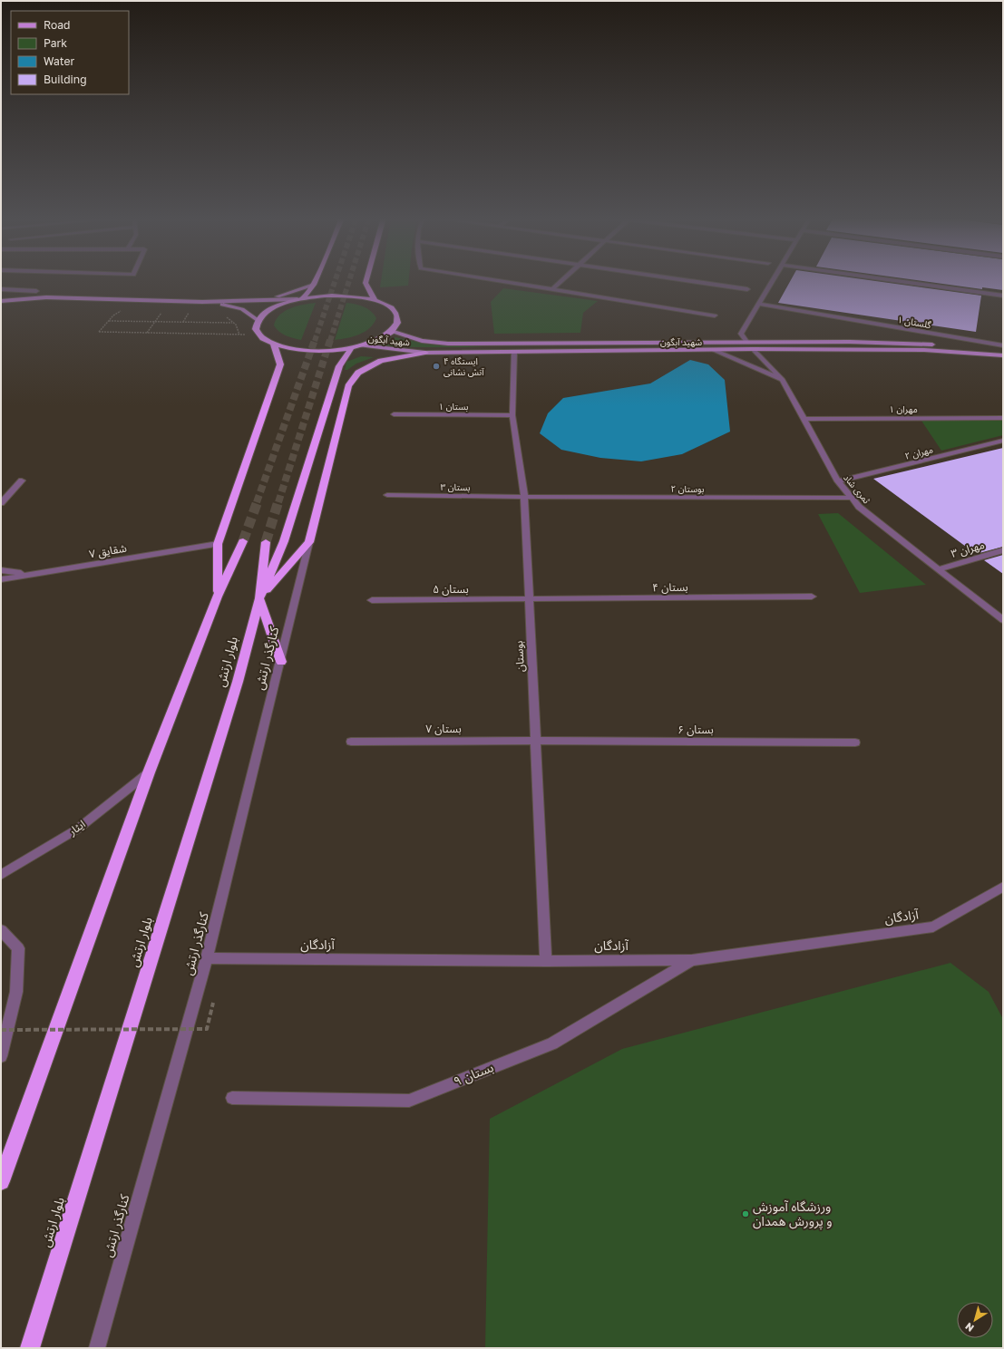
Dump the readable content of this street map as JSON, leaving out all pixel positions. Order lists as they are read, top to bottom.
{
  "streets": {
    "highway": ["بلوار ارتش"],
    "main road": ["شهید آبگون"],
    "street": [
      "گلستان ۱",
      "بستان ۱",
      "۱ مهران",
      "مهران ۲",
      "بستان ۳",
      "بوستان ۲",
      "ثمری شاد",
      "مهران ۳",
      "شقایق ۷",
      "بستان ۴",
      "بستان ۵",
      "بوستان",
      "کنارگذر ارتش",
      "بستان ۷",
      "بستان ۶",
      "ایثار",
      "آزادگان",
      "بستان ۹"
    ]
  },
  "crossings": [
    ["شهید آبگون", "ثمری شاد"],
    ["شهید آبگون", "بوستان"],
    ["بستان ۱", "بوستان"],
    ["۱ مهران", "ثمری شاد"],
    ["مهران ۲", "ثمری شاد"],
    ["بستان ۳", "بوستان ۲"],
    ["بستان ۳", "بوستان"],
    ["بوستان ۲", "ثمری شاد"],
    ["بوستان ۲", "بوستان"],
    ["ثمری شاد", "مهران ۳"],
    ["بستان ۴", "بستان ۵"],
    ["بستان ۴", "بوستان"],
    ["بستان ۵", "بوستان"],
    ["بوستان", "بستان ۷"],
    ["بوستان", "بستان ۶"],
    ["بوستان", "آزادگان"],
    ["کنارگذر ارتش", "آزادگان"],
    ["بستان ۷", "بستان ۶"],
    ["آزادگان", "بستان ۹"]
  ],
  "places": ["ایستگاه ۴ آتش نشانی", "ورزشگاه آموزش و پرورش همدان"],
  "legend": [
    "Road",
    "Park",
    "Water",
    "Building"
  ],
  "north": "bottom left"
}
